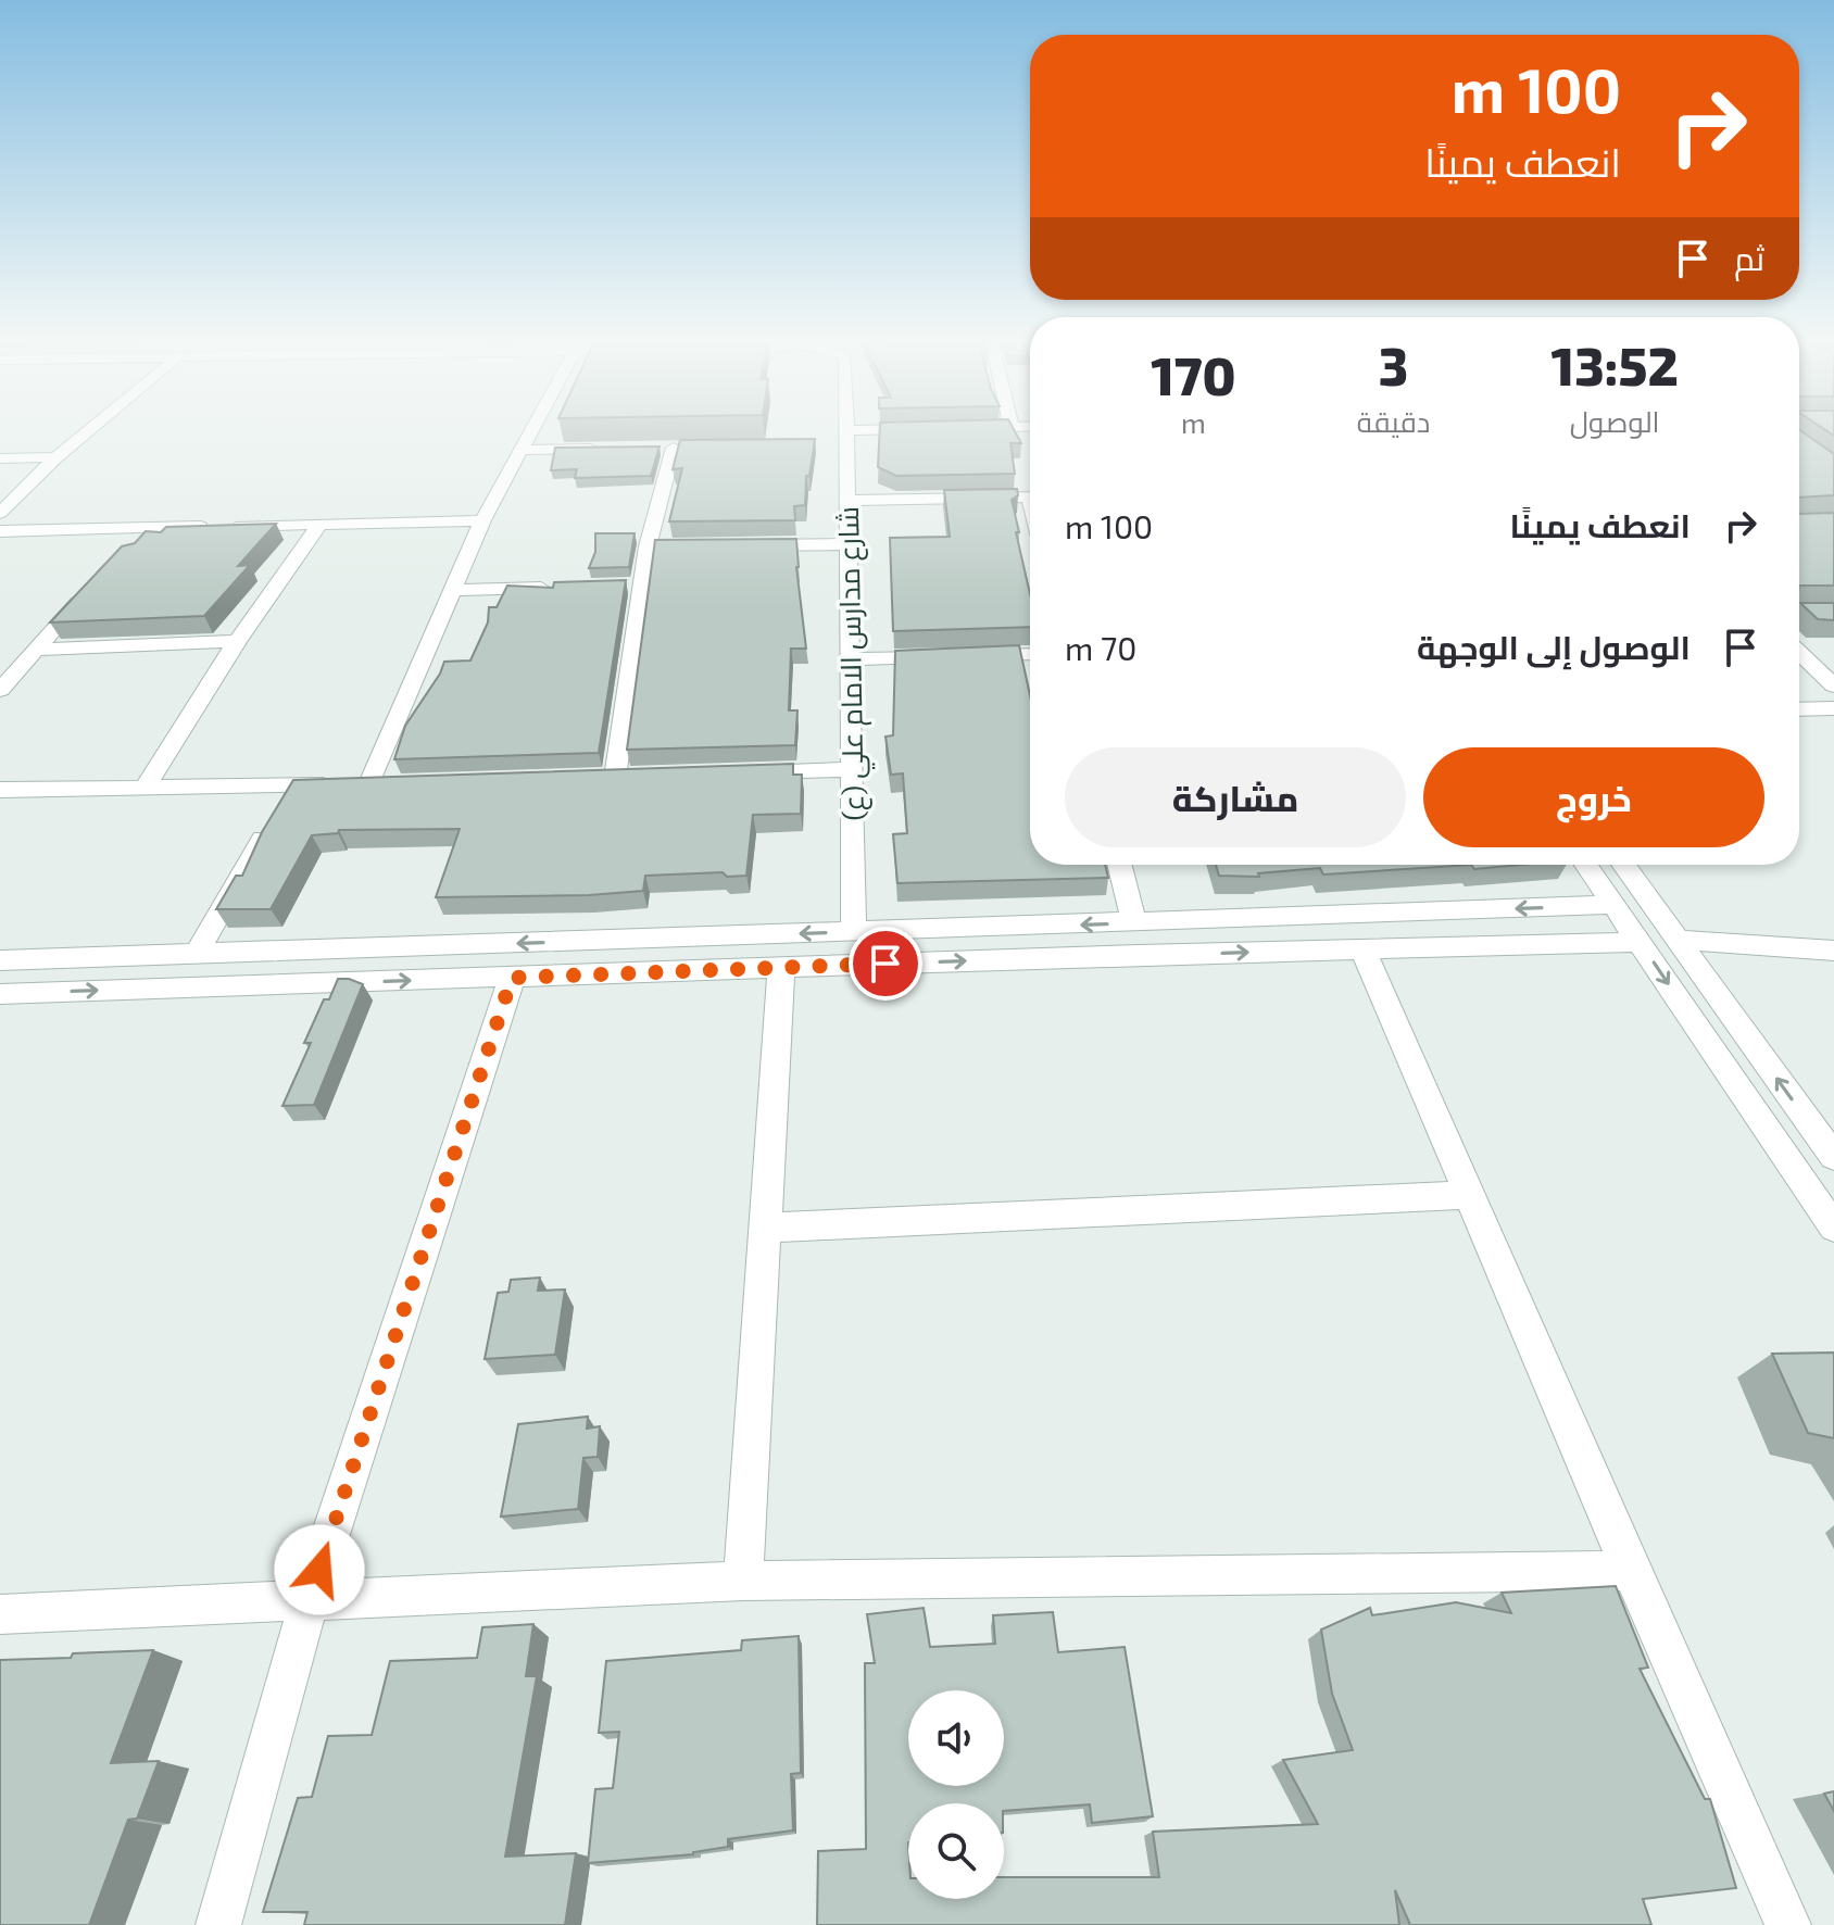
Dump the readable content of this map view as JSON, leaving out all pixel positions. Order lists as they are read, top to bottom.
{
  "streets": {
    "street": ["شارع مدارس الامام علي (ع)"]
  },
  "page": {
    "turn": ["100 m", "انعطف يمينًا"],
    "then": "ثم",
    "eta": [
      "13:52",
      "الوصول",
      "3",
      "دقيقة",
      "170",
      "m"
    ],
    "list": [
      {
        "name": "انعطف يمينًا",
        "value": "100 m"
      },
      {
        "name": "الوصول إلى الوجهة",
        "value": "70 m"
      }
    ],
    "buttons": ["خروج", "مشاركة"]
  }
}
